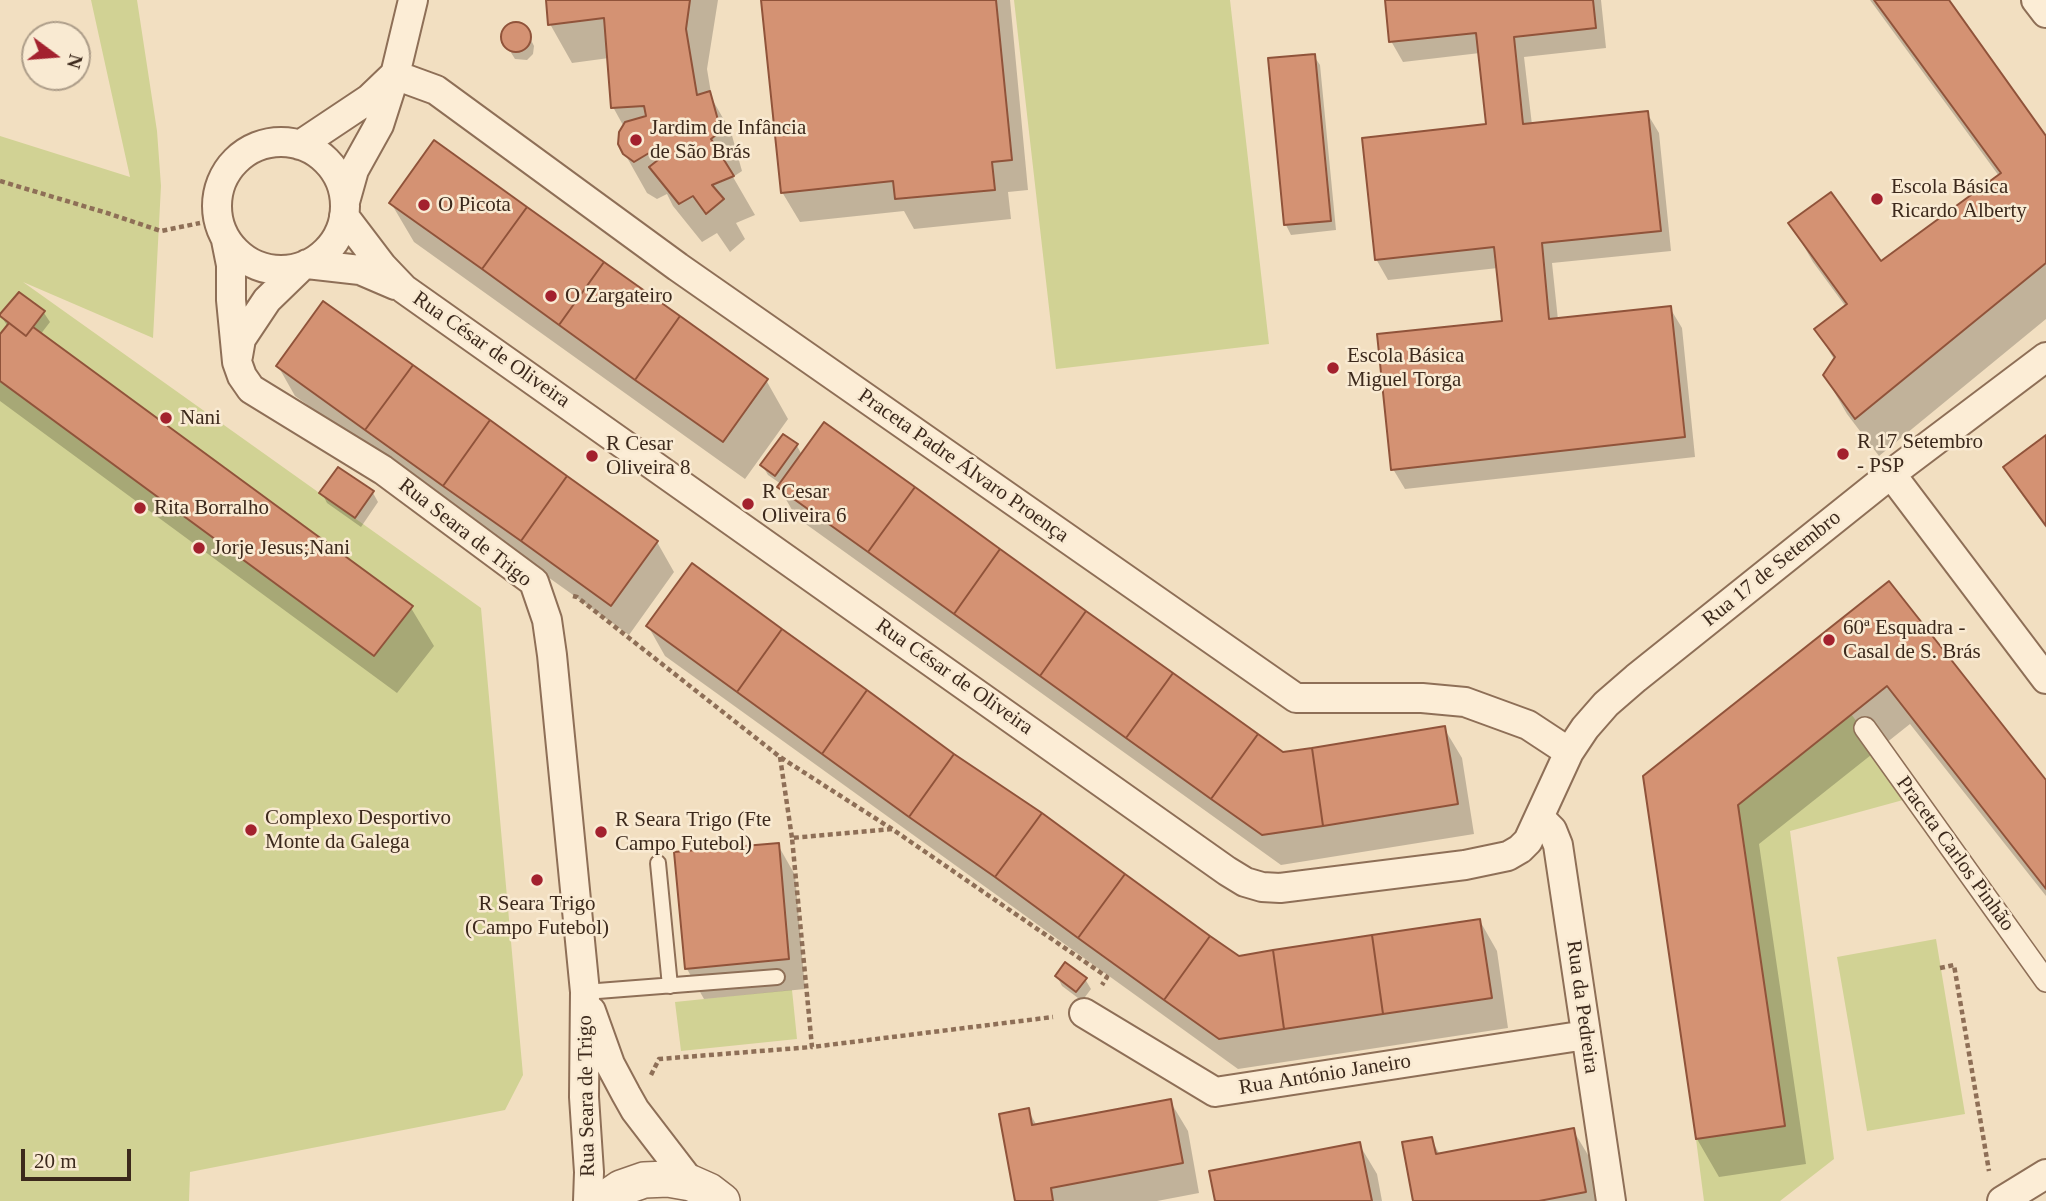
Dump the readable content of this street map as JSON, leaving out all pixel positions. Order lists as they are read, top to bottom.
{
  "streets": {
    "street": [
      "Rua César de Oliveira",
      "Praceta Padre Álvaro Proença",
      "Rua Seara de Trigo",
      "Rua 17 de Setembro",
      "Praceta Carlos Pinhão",
      "Rua da Pedreira",
      "Rua António Janeiro"
    ]
  },
  "crossings": [
    ["Rua César de Oliveira", "Rua Seara de Trigo"],
    ["Rua César de Oliveira", "Rua 17 de Setembro"],
    ["Rua César de Oliveira", "Rua da Pedreira"],
    ["Praceta Padre Álvaro Proença", "Rua 17 de Setembro"],
    ["Rua 17 de Setembro", "Rua da Pedreira"],
    ["Rua da Pedreira", "Rua António Janeiro"]
  ],
  "places": [
    "Jardim de Infância de São Brás",
    "Escola Básica Ricardo Alberty",
    "O Picota",
    "O Zargateiro",
    "Escola Básica Miguel Torga",
    "Nani",
    "R 17 Setembro - PSP",
    "R Cesar Oliveira 8",
    "R Cesar Oliveira 6",
    "Rita Borralho",
    "Jorje Jesus;Nani",
    "60ª Esquadra - Casal de S. Brás",
    "Complexo Desportivo Monte da Galega",
    "R Seara Trigo (Fte Campo Futebol)",
    "R Seara Trigo (Campo Futebol)"
  ],
  "scale_bar": "20 m",
  "north": "right"
}
